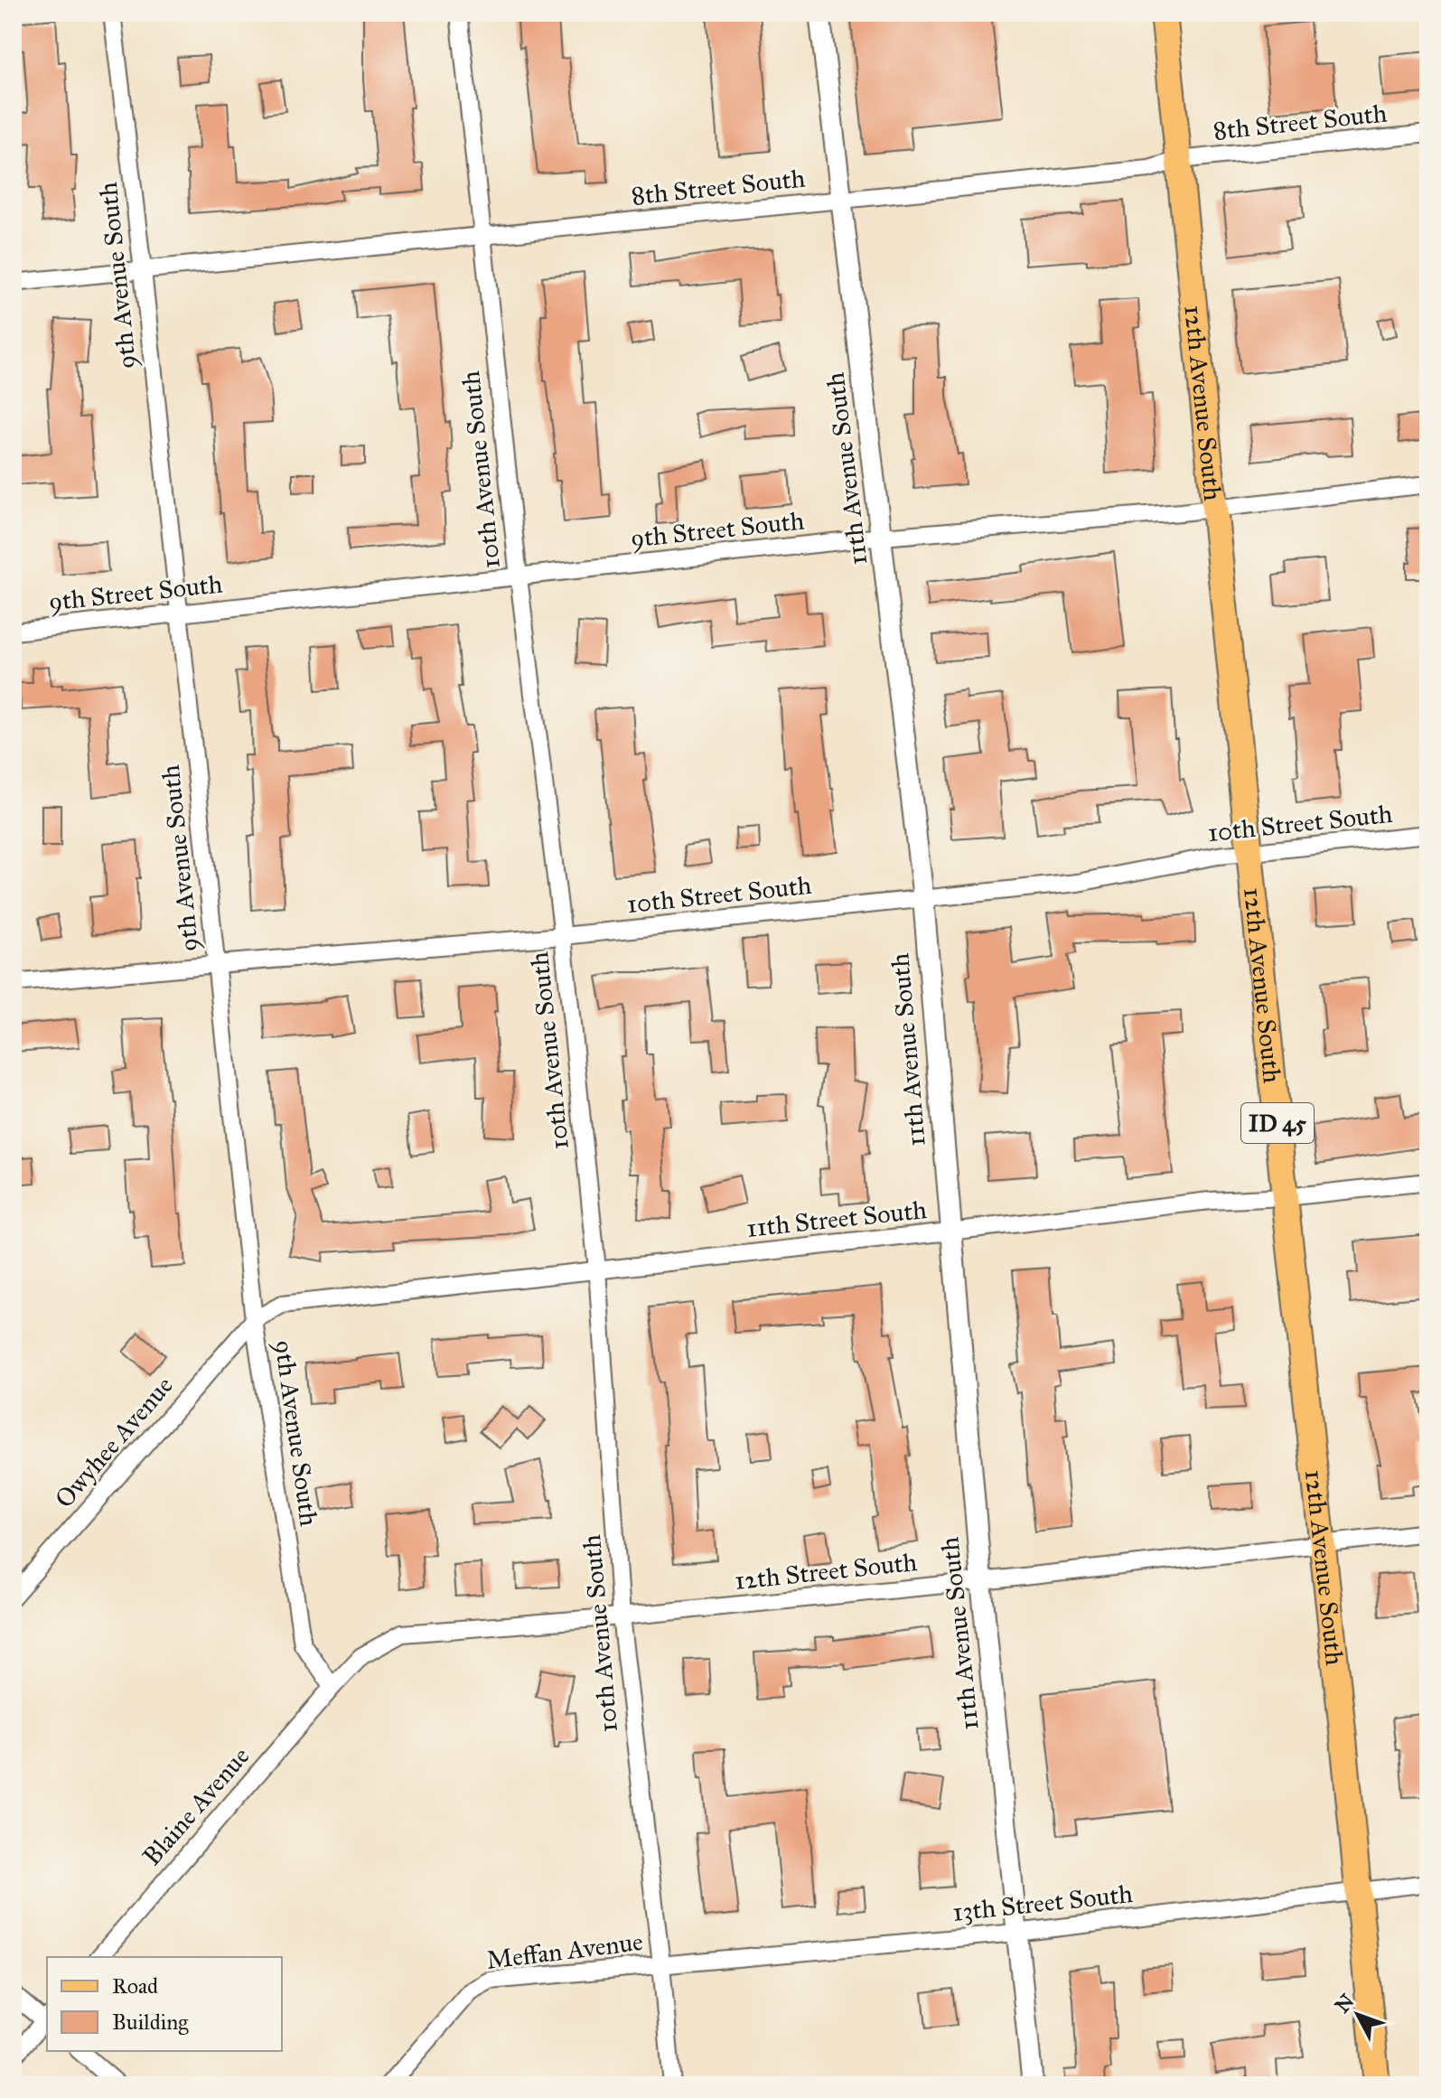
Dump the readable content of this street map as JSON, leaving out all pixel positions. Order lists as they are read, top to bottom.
{
  "streets": {
    "main road": ["12th Avenue South", "ID 45"],
    "street": [
      "8th Street South",
      "9th Avenue South",
      "11th Avenue South",
      "10th Avenue South",
      "9th Street South",
      "10th Street South",
      "11th Street South",
      "Owyhee Avenue",
      "12th Street South",
      "Blaine Avenue",
      "13th Street South",
      "Meffan Avenue"
    ]
  },
  "crossings": [
    ["8th Street South", "9th Avenue South"],
    ["8th Street South", "12th Avenue South"],
    ["8th Street South", "11th Avenue South"],
    ["8th Street South", "10th Avenue South"],
    ["9th Avenue South", "9th Street South"],
    ["9th Avenue South", "10th Street South"],
    ["9th Avenue South", "11th Street South"],
    ["9th Avenue South", "Owyhee Avenue"],
    ["9th Avenue South", "12th Street South"],
    ["9th Avenue South", "Blaine Avenue"],
    ["12th Avenue South", "9th Street South"],
    ["12th Avenue South", "10th Street South"],
    ["12th Avenue South", "11th Street South"],
    ["12th Avenue South", "12th Street South"],
    ["12th Avenue South", "13th Street South"],
    ["11th Avenue South", "9th Street South"],
    ["11th Avenue South", "10th Street South"],
    ["11th Avenue South", "11th Street South"],
    ["11th Avenue South", "12th Street South"],
    ["11th Avenue South", "13th Street South"],
    ["10th Avenue South", "9th Street South"],
    ["10th Avenue South", "10th Street South"],
    ["10th Avenue South", "11th Street South"],
    ["10th Avenue South", "12th Street South"],
    ["10th Avenue South", "13th Street South"],
    ["10th Avenue South", "Meffan Avenue"],
    ["11th Street South", "Owyhee Avenue"],
    ["12th Street South", "Blaine Avenue"],
    ["13th Street South", "Meffan Avenue"]
  ],
  "legend": ["Road", "Building"],
  "north": "top left"
}
